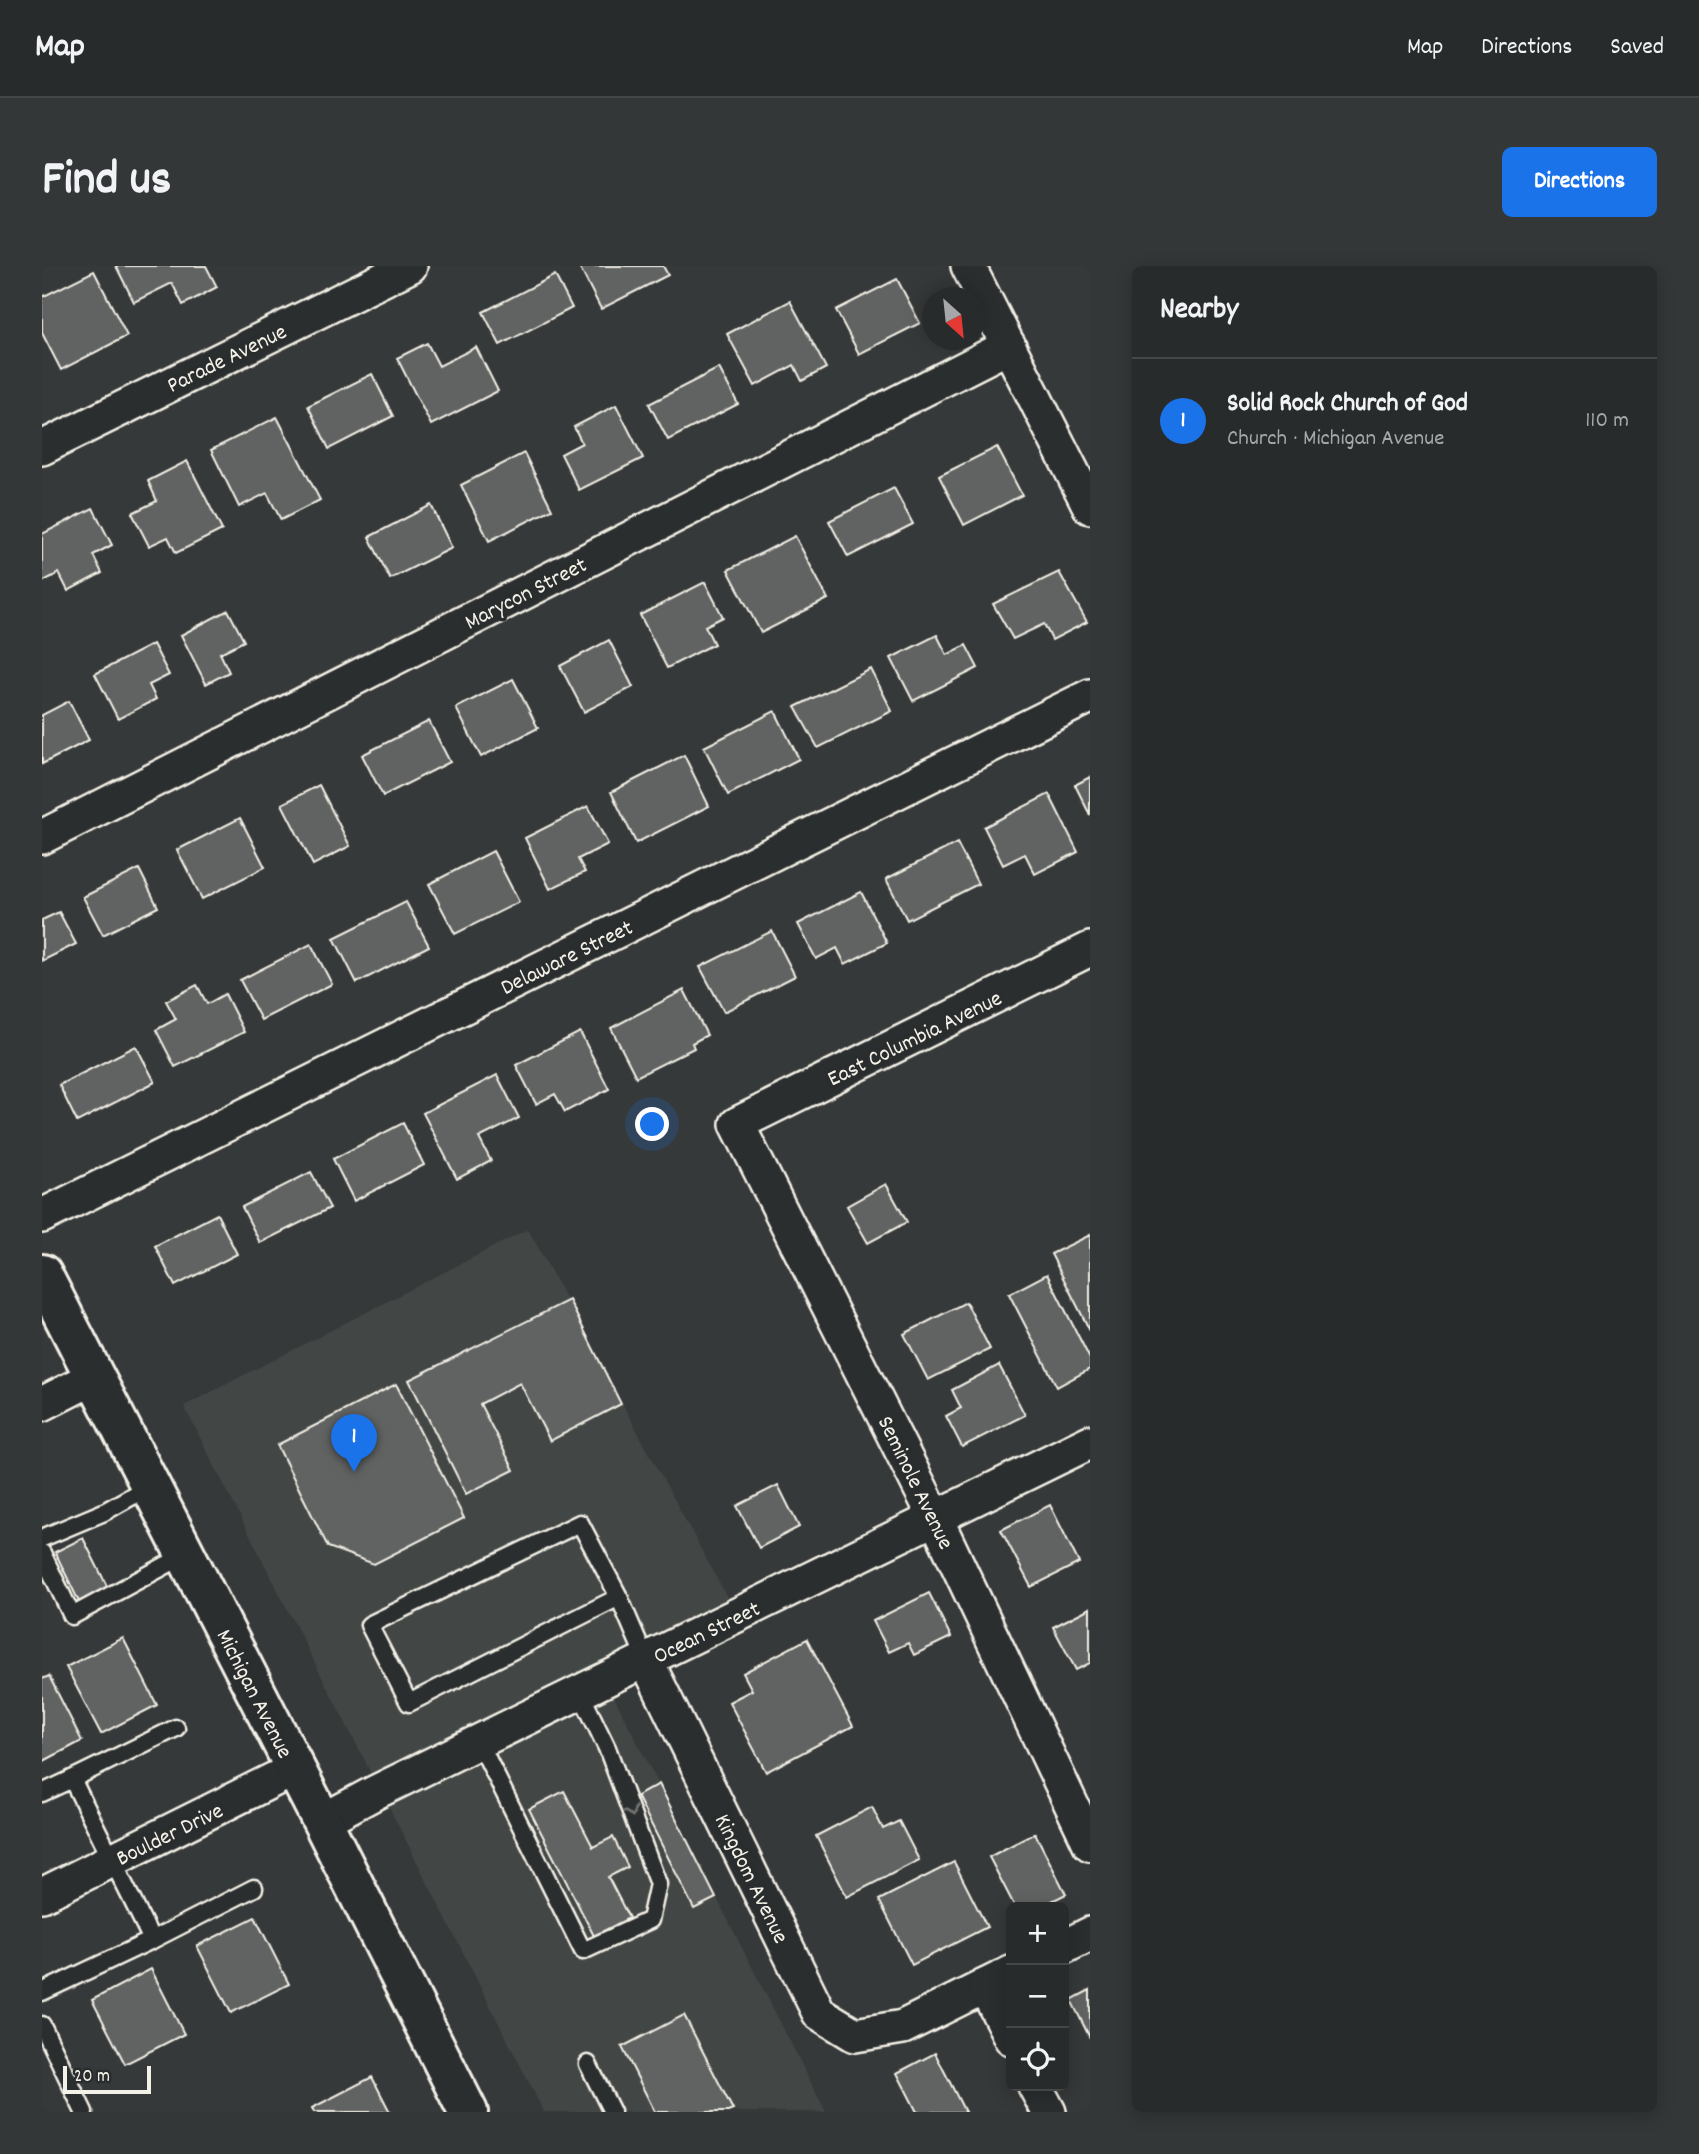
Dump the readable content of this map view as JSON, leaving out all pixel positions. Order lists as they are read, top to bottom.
{
  "streets": {
    "main road": ["Michigan Avenue"],
    "street": [
      "Parade Avenue",
      "Marycon Street",
      "Delaware Street",
      "East Columbia Avenue",
      "Seminole Avenue",
      "Ocean Street",
      "Boulder Drive",
      "Kingdom Avenue"
    ]
  },
  "crossings": [
    ["East Columbia Avenue", "Seminole Avenue"],
    ["Seminole Avenue", "Ocean Street"],
    ["Ocean Street", "Michigan Avenue"],
    ["Ocean Street", "Kingdom Avenue"],
    ["Michigan Avenue", "Boulder Drive"]
  ],
  "scale_bar": "20 m",
  "north": "bottom right",
  "page": {
    "header": "Map",
    "nav": ["Map", "Directions", "Saved"],
    "title": "Find us",
    "buttons": "Directions",
    "heading": "Nearby",
    "list": [
      {
        "mark": "1",
        "name": "Solid Rock Church of God",
        "note": "Church · Michigan Avenue",
        "value": "110 m"
      }
    ],
    "pins": "1",
    "map_buttons": ["+", "−"],
    "scale": "20 m"
  }
}
